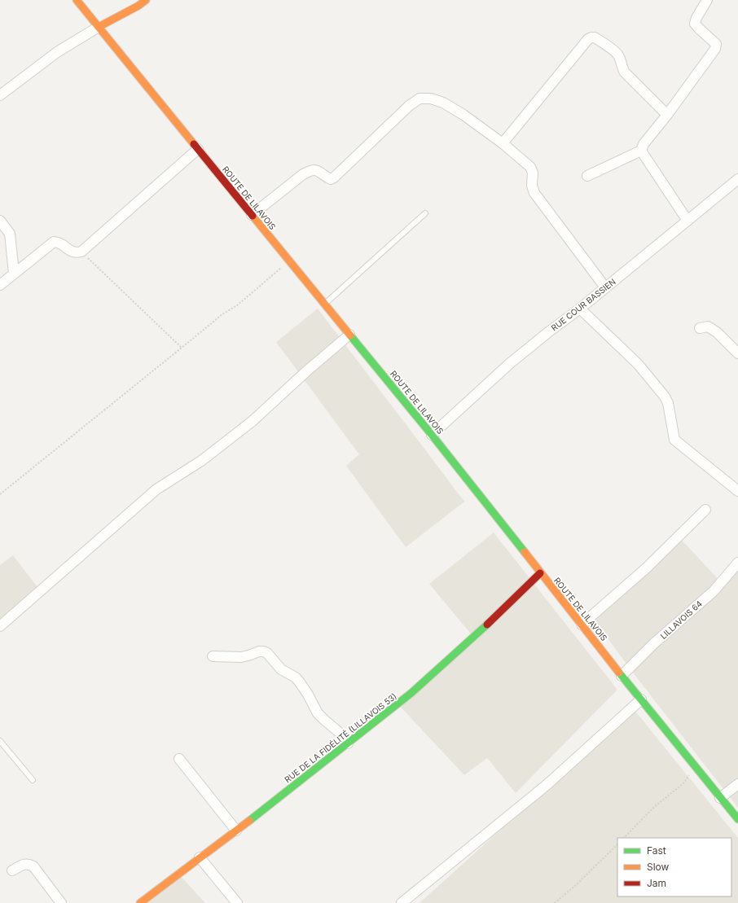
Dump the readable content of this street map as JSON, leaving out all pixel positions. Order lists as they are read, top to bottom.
{
  "streets": {
    "main road": ["ROUTE DE LILAVOIS", "RUE DE LA FIDÉLITÉ (LILLAVOIS 53)"],
    "street": ["RUE COUR BASSIEN", "LILLAVOIS 64"]
  },
  "crossings": [
    ["ROUTE DE LILAVOIS", "RUE COUR BASSIEN"],
    ["ROUTE DE LILAVOIS", "LILLAVOIS 64"],
    ["ROUTE DE LILAVOIS", "RUE DE LA FIDÉLITÉ (LILLAVOIS 53)"]
  ],
  "legend": ["Fast", "Slow", "Jam"]
}
